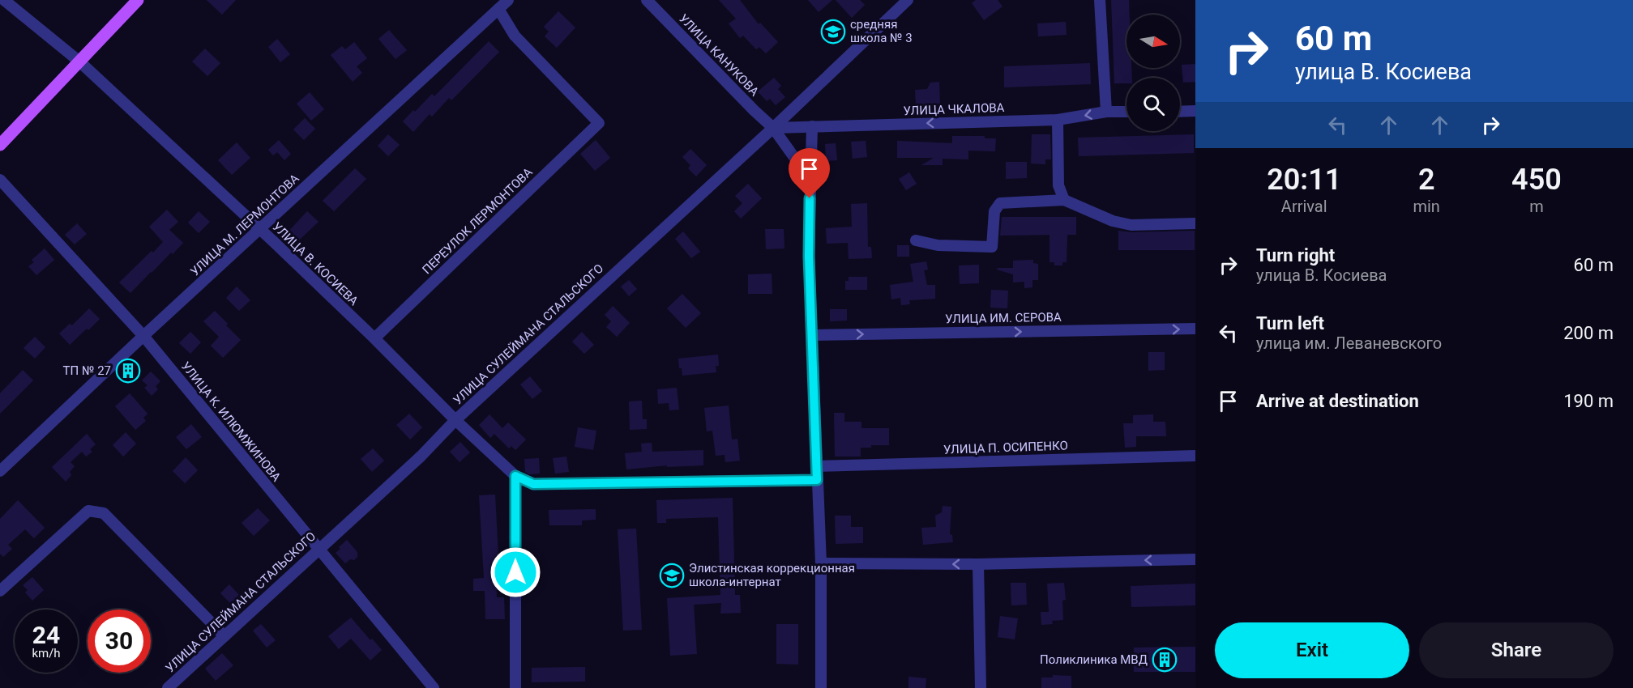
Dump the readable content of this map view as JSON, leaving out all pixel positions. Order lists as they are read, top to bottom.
{
  "streets": {
    "street": [
      "УЛИЦА КАНУКОВА",
      "УЛИЦА ЧКАЛОВА",
      "ПЕРЕУЛОК ЛЕРМОНТОВА",
      "УЛИЦА М. ЛЕРМОНТОВА",
      "УЛИЦА В. КОСИЕВА",
      "УЛИЦА ИМ. СЕРОВА",
      "УЛИЦА СУЛЕЙМАНА СТАЛЬСКОГО",
      "УЛИЦА К. ИЛЮМЖИНОВА",
      "УЛИЦА П. ОСИПЕНКО"
    ]
  },
  "crossings": [
    ["УЛИЦА КАНУКОВА", "УЛИЦА ЧКАЛОВА"],
    ["УЛИЦА КАНУКОВА", "УЛИЦА СУЛЕЙМАНА СТАЛЬСКОГО"],
    ["УЛИЦА ЧКАЛОВА", "УЛИЦА СУЛЕЙМАНА СТАЛЬСКОГО"],
    ["ПЕРЕУЛОК ЛЕРМОНТОВА", "УЛИЦА М. ЛЕРМОНТОВА"],
    ["ПЕРЕУЛОК ЛЕРМОНТОВА", "УЛИЦА В. КОСИЕВА"],
    ["УЛИЦА М. ЛЕРМОНТОВА", "УЛИЦА В. КОСИЕВА"],
    ["УЛИЦА М. ЛЕРМОНТОВА", "УЛИЦА К. ИЛЮМЖИНОВА"],
    ["УЛИЦА В. КОСИЕВА", "УЛИЦА СУЛЕЙМАНА СТАЛЬСКОГО"],
    ["УЛИЦА СУЛЕЙМАНА СТАЛЬСКОГО", "УЛИЦА К. ИЛЮМЖИНОВА"]
  ],
  "one_way": ["УЛИЦА ЧКАЛОВА", "УЛИЦА ИМ. СЕРОВА"],
  "places": {
    "school or university": ["средняя школа № 3", "Элистинская коррекционная школа-интернат"],
    "building": ["ТП № 27", "Поликлиника МВД"]
  },
  "north": "right",
  "page": {
    "turn": ["60 m", "улица В. Косиева"],
    "eta": [
      "20:11",
      "Arrival",
      "2",
      "min",
      "450",
      "m"
    ],
    "list": [
      {
        "name": "Turn right",
        "note": "улица В. Косиева",
        "value": "60 m"
      },
      {
        "name": "Turn left",
        "note": "улица им. Леваневского",
        "value": "200 m"
      },
      {
        "name": "Arrive at destination",
        "value": "190 m"
      }
    ],
    "speed": "24 km/h",
    "limit": "30",
    "buttons": ["Exit", "Share"]
  }
}
